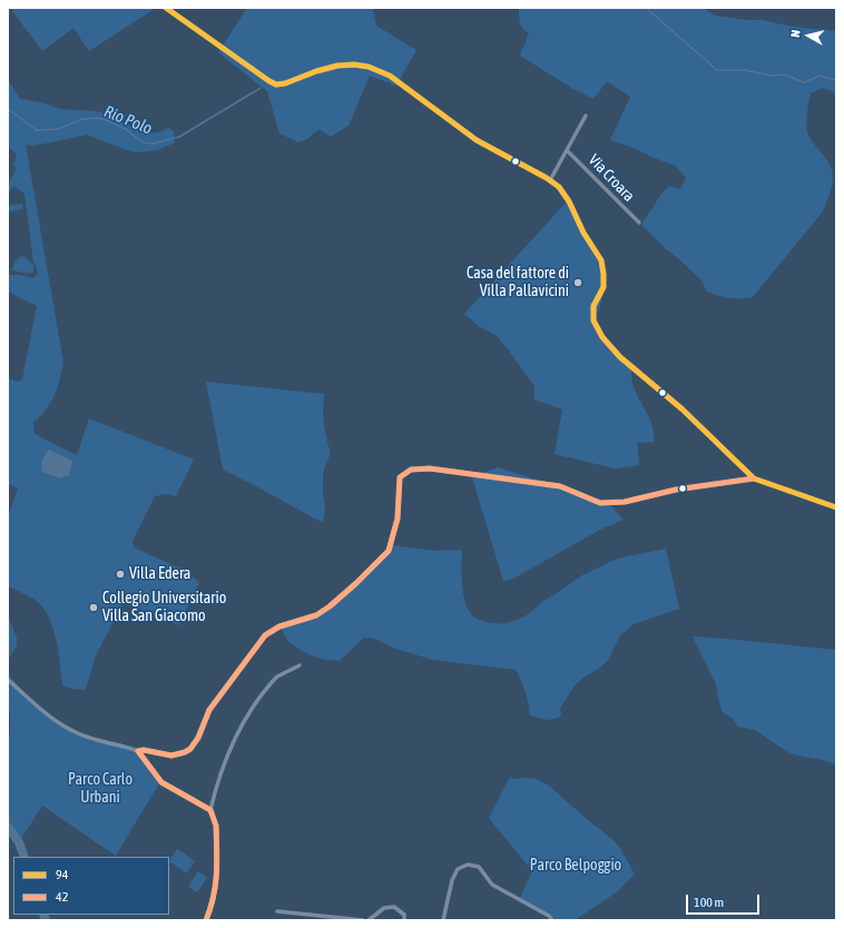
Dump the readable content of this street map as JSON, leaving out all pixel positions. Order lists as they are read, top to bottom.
{
  "streets": {
    "street": ["Via Croara"]
  },
  "water": ["Rio Polo"],
  "parks": ["Parco Carlo Urbani", "Parco Belpoggio"],
  "places": ["Casa del fattore di Villa Pallavicini", "Villa Edera", "Collegio Universitario Villa San Giacomo"],
  "lines": ["transit line 94", "transit line 42"],
  "legend": ["94", "42"],
  "scale_bar": "100 m",
  "north": "left"
}
